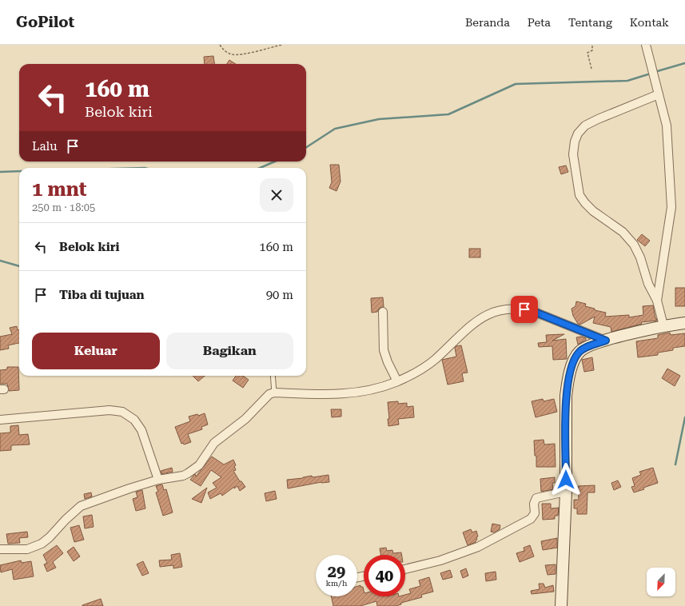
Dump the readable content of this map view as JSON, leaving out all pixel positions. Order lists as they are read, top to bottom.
{
  "north": "bottom left",
  "page": {
    "header": "GoPilot",
    "nav": [
      "Beranda",
      "Peta",
      "Tentang",
      "Kontak"
    ],
    "turn": ["160 m", "Belok kiri"],
    "then": "Lalu",
    "heading": ["1 mnt", "250 m · 18:05"],
    "list": [
      {
        "name": "Belok kiri",
        "value": "160 m"
      },
      {
        "name": "Tiba di tujuan",
        "value": "90 m"
      }
    ],
    "buttons": ["Keluar", "Bagikan"],
    "speed": "29 km/h",
    "limit": "40"
  }
}
